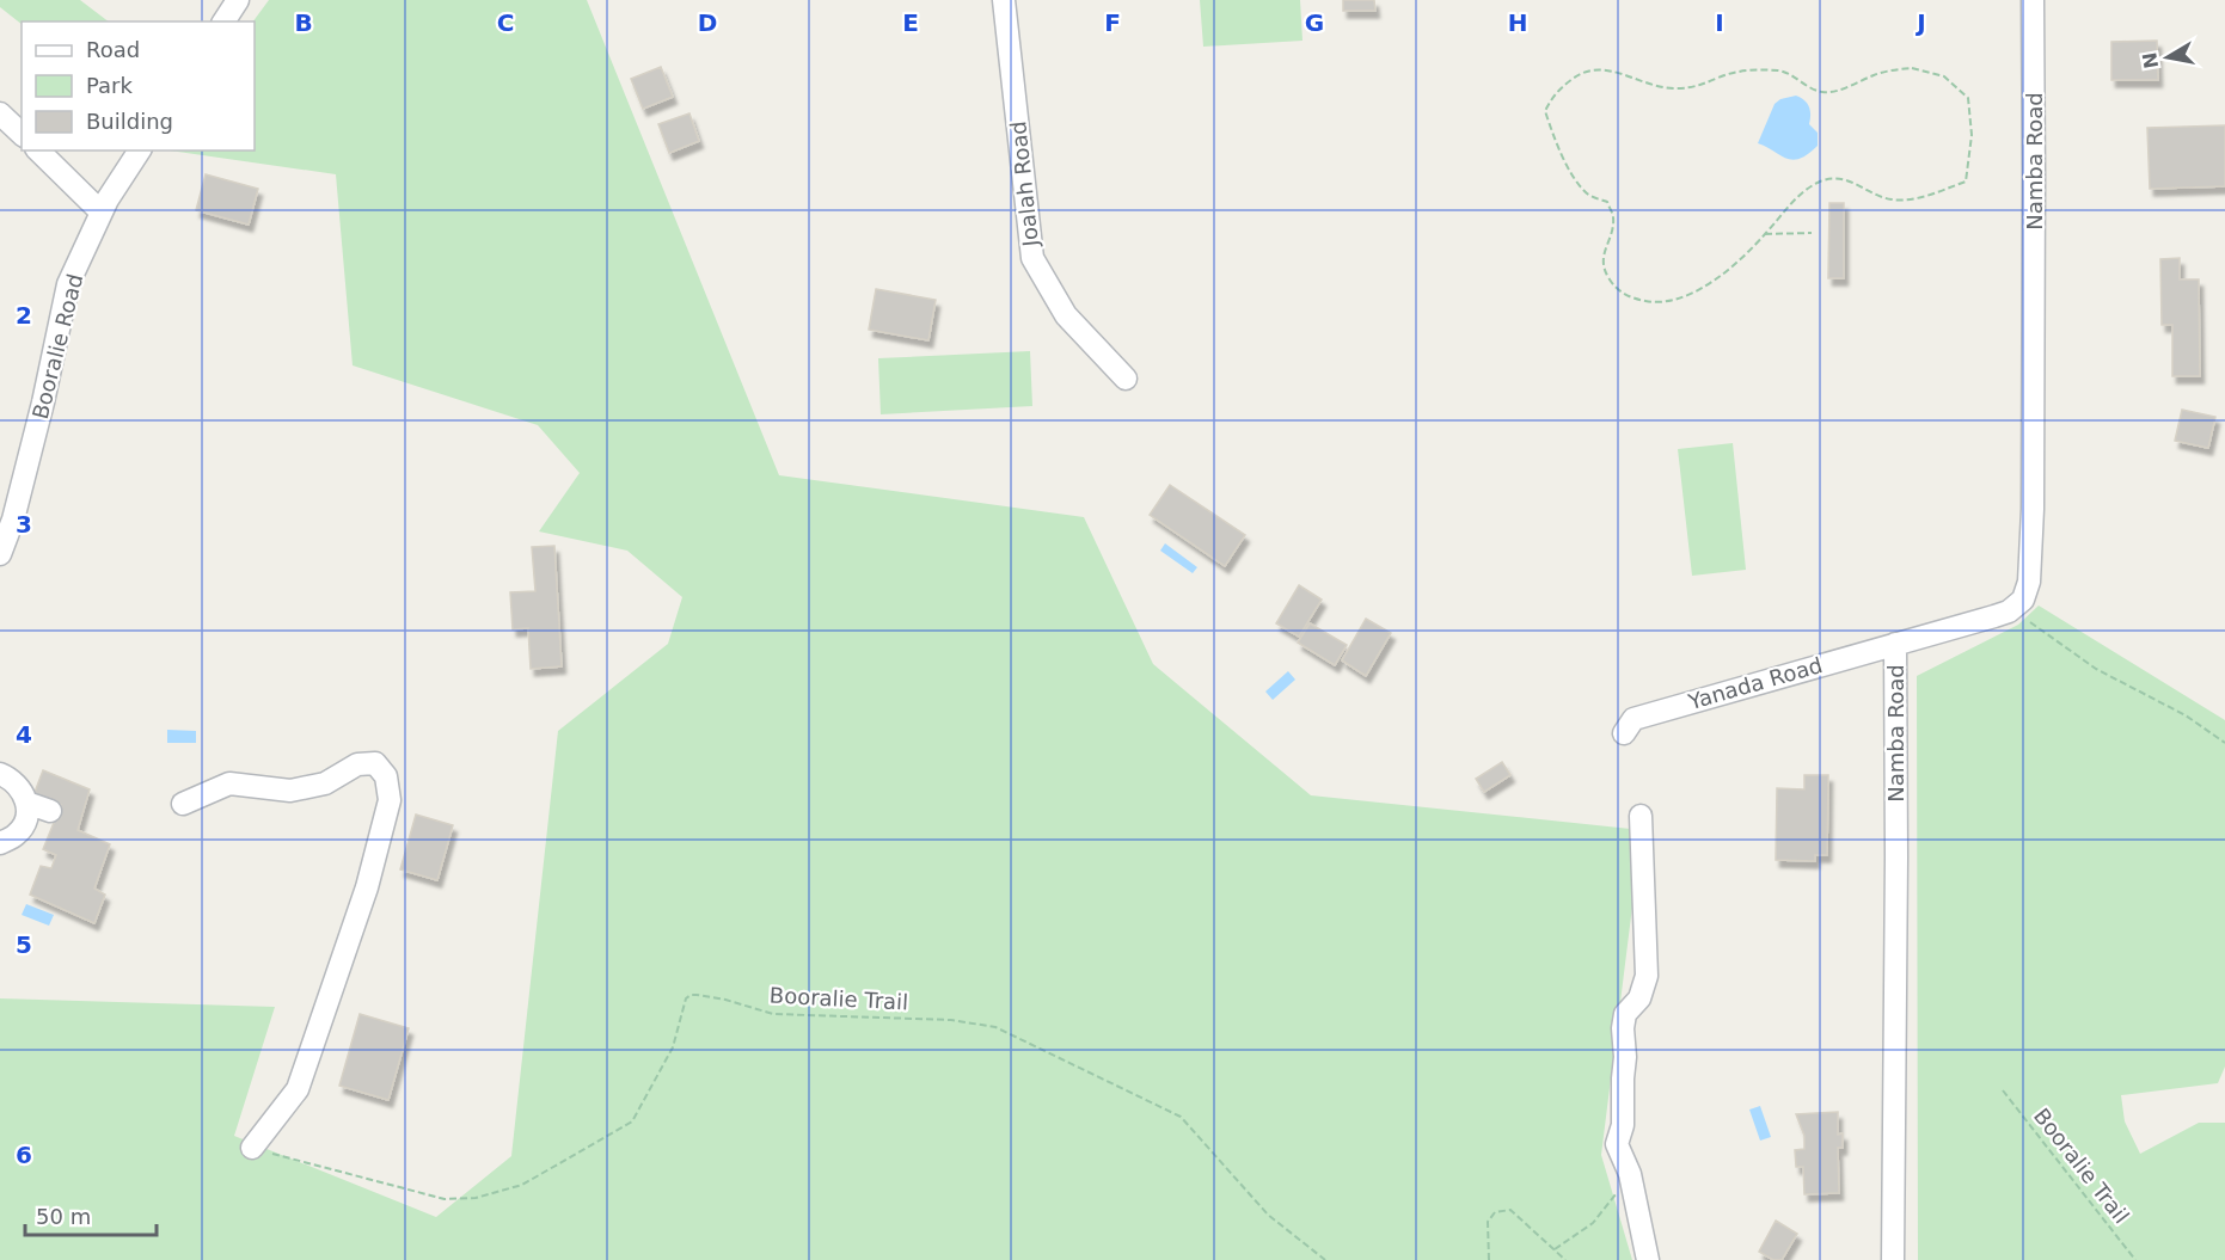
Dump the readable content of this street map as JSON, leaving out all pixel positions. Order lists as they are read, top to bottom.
{
  "streets": {
    "street": [
      "Namba Road",
      "Joalah Road",
      "Booralie Road",
      "Yanada Road"
    ],
    "path": ["Booralie Trail"]
  },
  "crossings": [
    ["Namba Road", "Yanada Road"]
  ],
  "legend": ["Road", "Park", "Building"],
  "scale_bar": "50 m",
  "north": "left",
  "grid": {
    "columns": [
      "B",
      "C",
      "D",
      "E",
      "F",
      "G",
      "H",
      "I",
      "J"
    ],
    "rows": [
      "2",
      "3",
      "4",
      "5",
      "6"
    ]
  }
}
